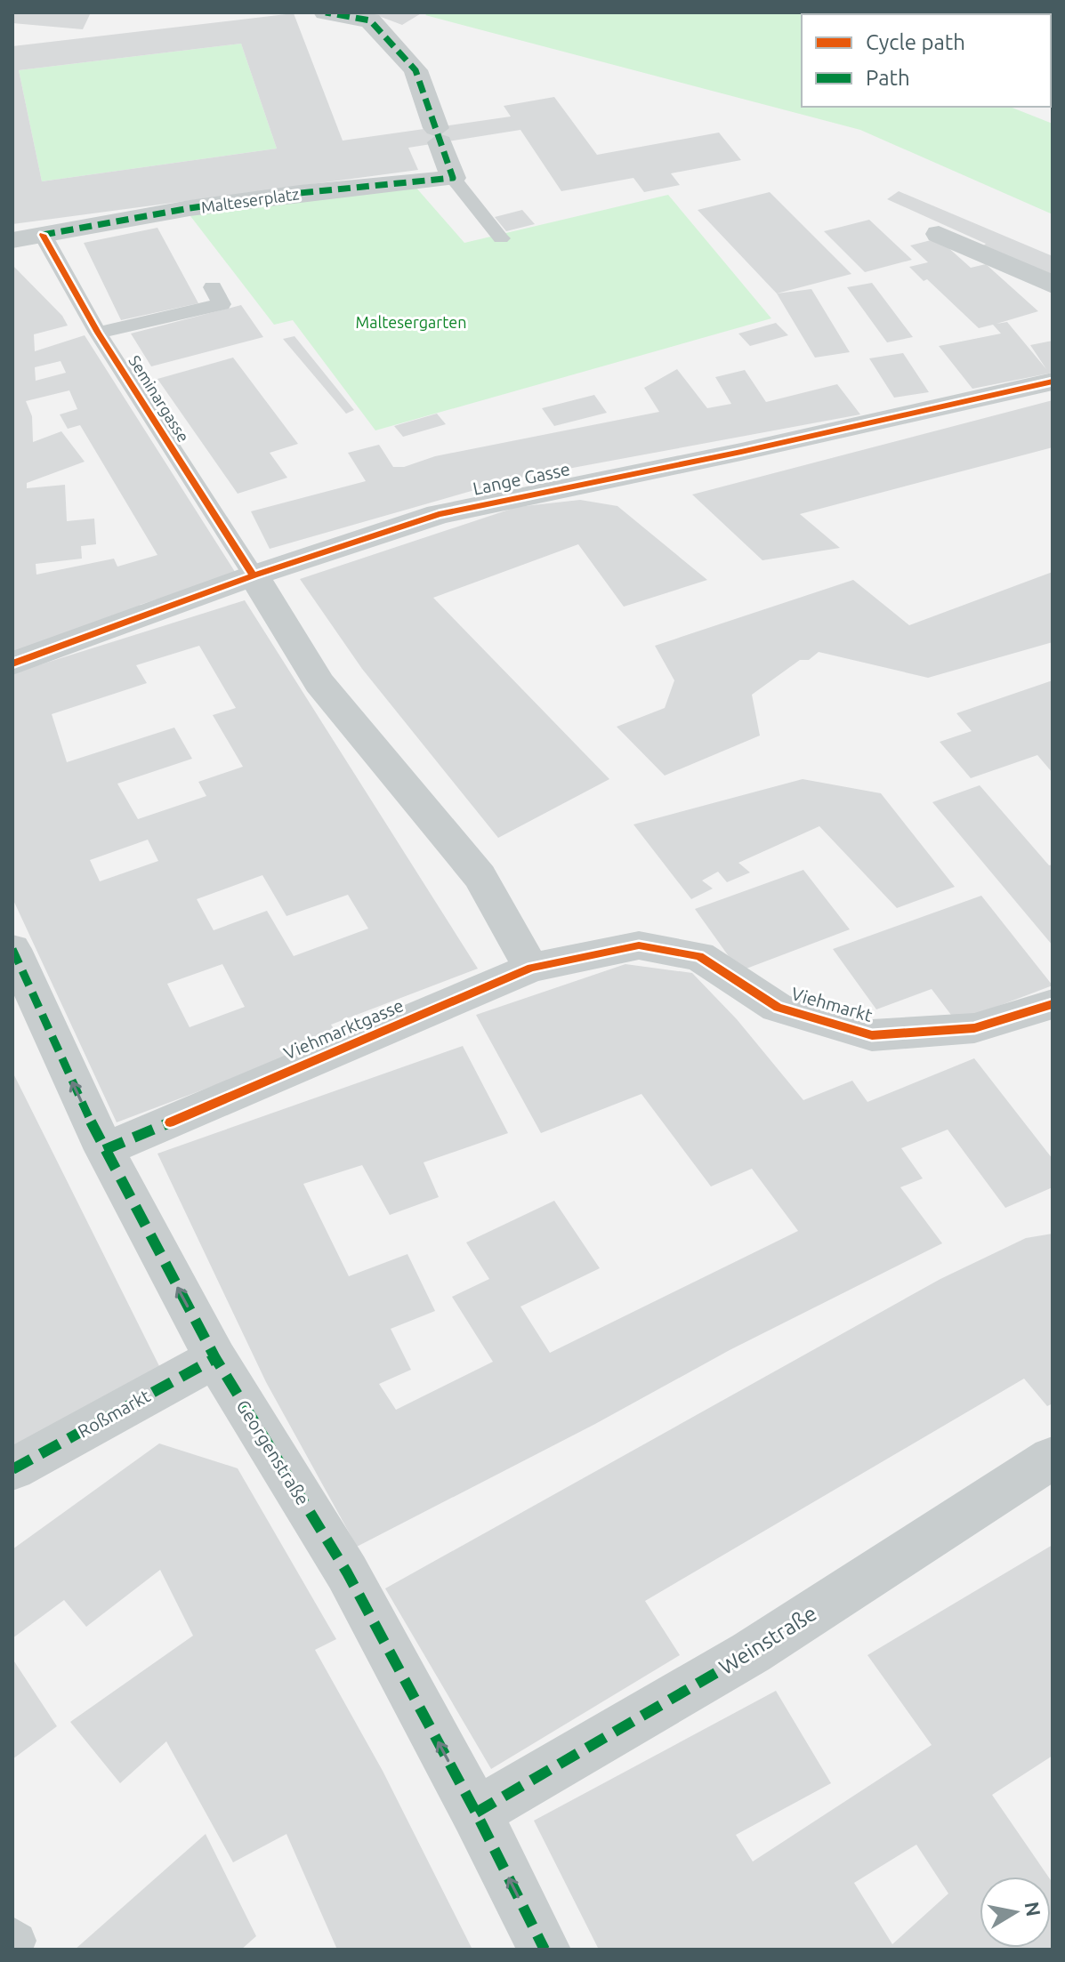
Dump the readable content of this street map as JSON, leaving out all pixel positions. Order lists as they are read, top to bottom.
{
  "streets": {
    "street": [
      "Malteserplatz",
      "Seminargasse",
      "Lange Gasse",
      "Viehmarkt",
      "Viehmarktgasse",
      "Roßmarkt",
      "Georgenstraße",
      "Weinstraße"
    ]
  },
  "crossings": [
    ["Malteserplatz", "Seminargasse"],
    ["Seminargasse", "Lange Gasse"],
    ["Seminargasse", "Viehmarkt"],
    ["Seminargasse", "Viehmarktgasse"],
    ["Viehmarkt", "Viehmarktgasse"],
    ["Viehmarktgasse", "Georgenstraße"],
    ["Roßmarkt", "Georgenstraße"],
    ["Georgenstraße", "Weinstraße"]
  ],
  "one_way": ["Georgenstraße"],
  "parks": ["Maltesergarten"],
  "legend": ["Cycle path", "Path"],
  "north": "right"
}
